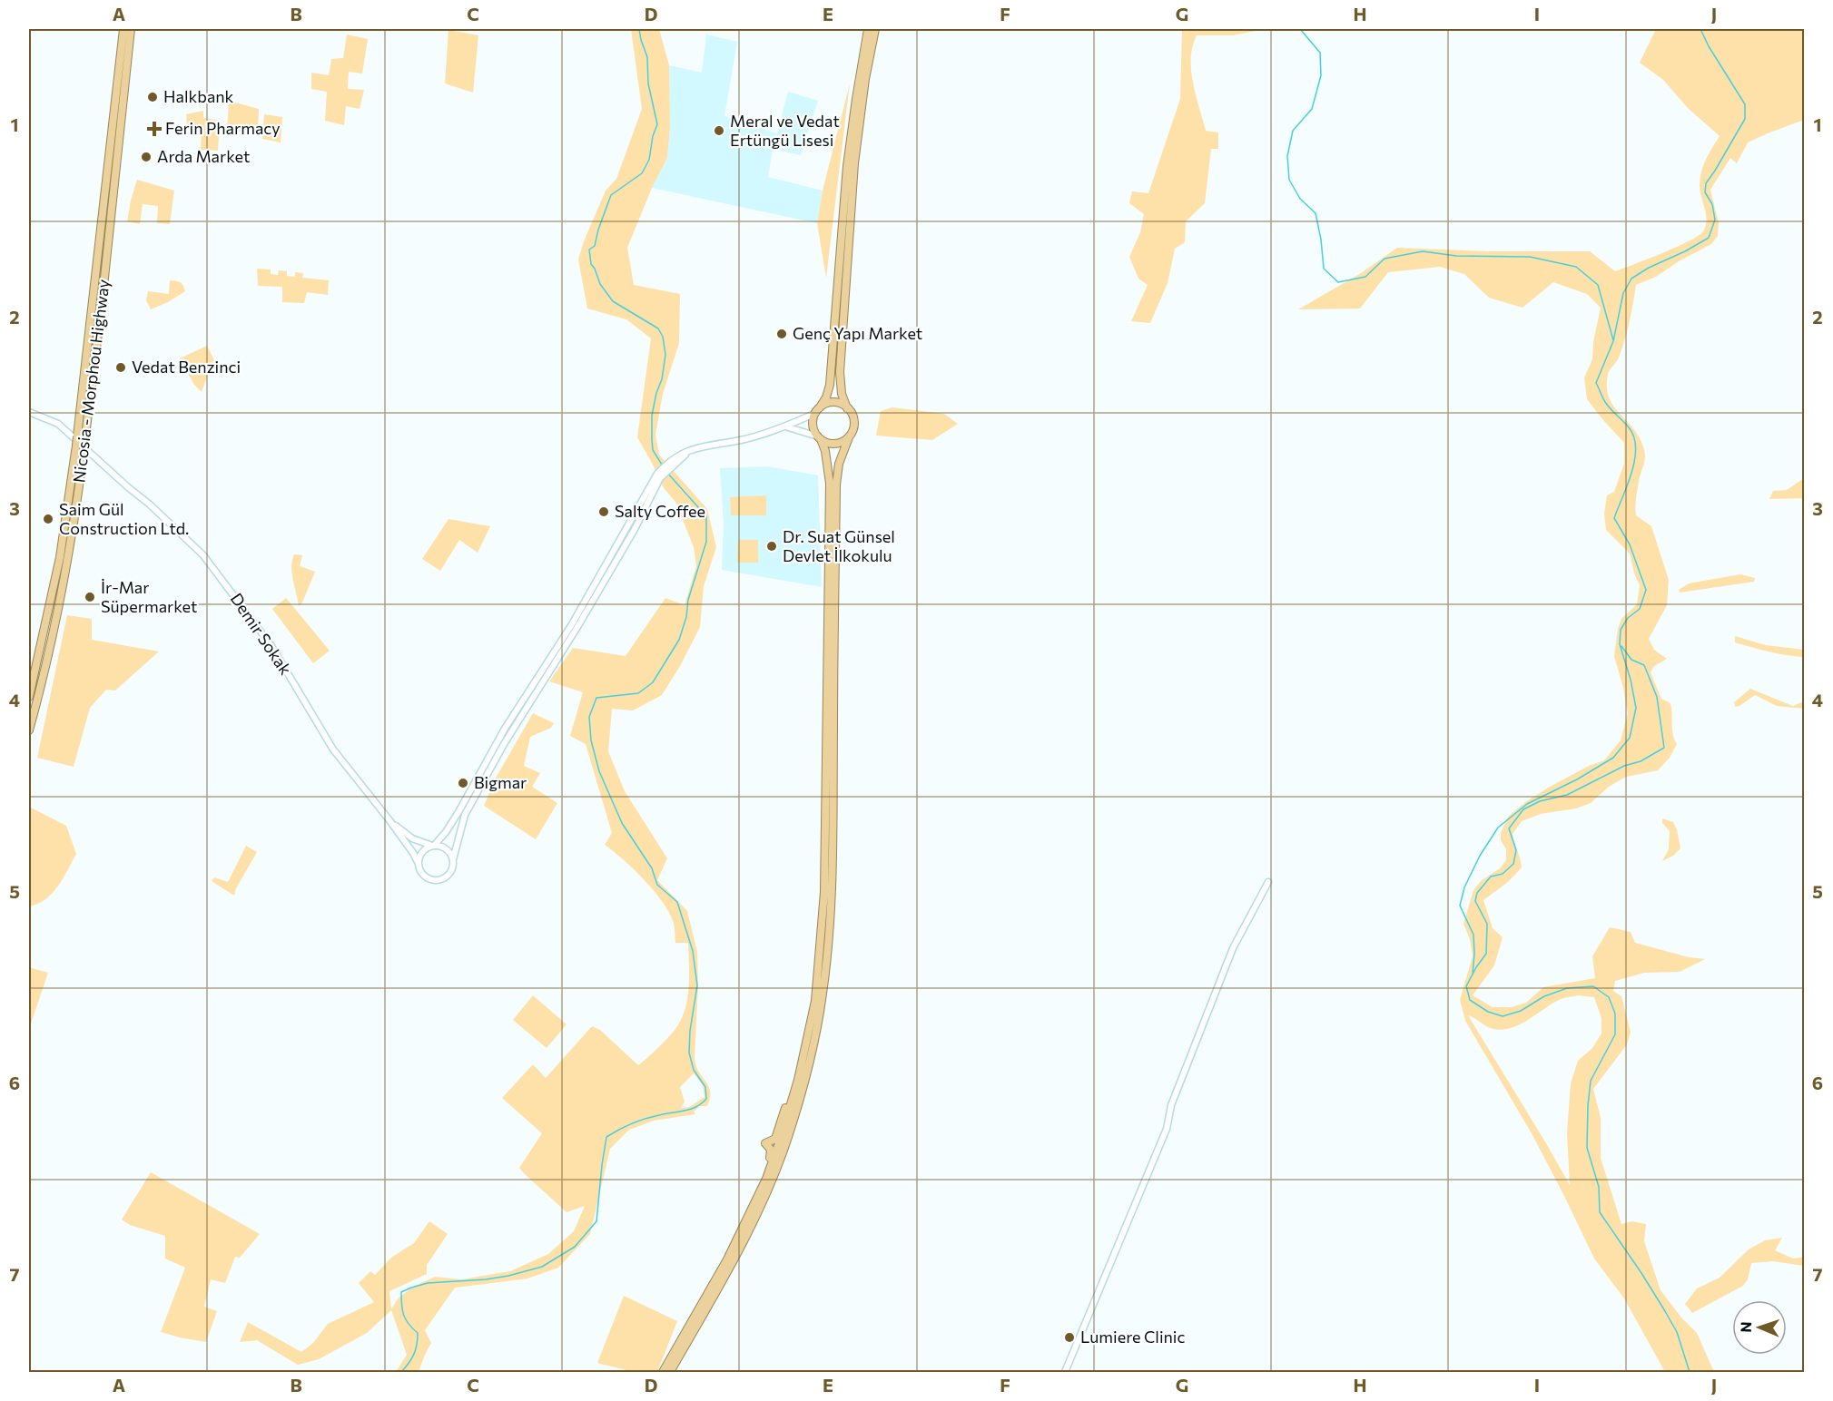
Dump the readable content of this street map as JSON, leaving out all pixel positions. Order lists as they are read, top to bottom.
{
  "streets": {
    "highway": ["Nicosia - Morphou Highway"],
    "street": ["Demir Sokak"]
  },
  "crossings": [
    ["Nicosia - Morphou Highway", "Demir Sokak"]
  ],
  "places": {
    "other": [
      "Halkbank",
      "Meral ve Vedat Ertüngü Lisesi",
      "Arda Market",
      "Genç Yapı Market",
      "Vedat Benzinci",
      "Salty Coffee",
      "Saim Gül Construction Ltd.",
      "Dr. Suat Günsel Devlet İlkokulu",
      "İr-Mar Süpermarket",
      "Bigmar",
      "Lumiere Clinic"
    ],
    "health": ["Ferin Pharmacy"]
  },
  "north": "left",
  "grid": {
    "columns": [
      "A",
      "B",
      "C",
      "D",
      "E",
      "F",
      "G",
      "H",
      "I",
      "J"
    ],
    "rows": [
      "1",
      "2",
      "3",
      "4",
      "5",
      "6",
      "7"
    ]
  }
}
